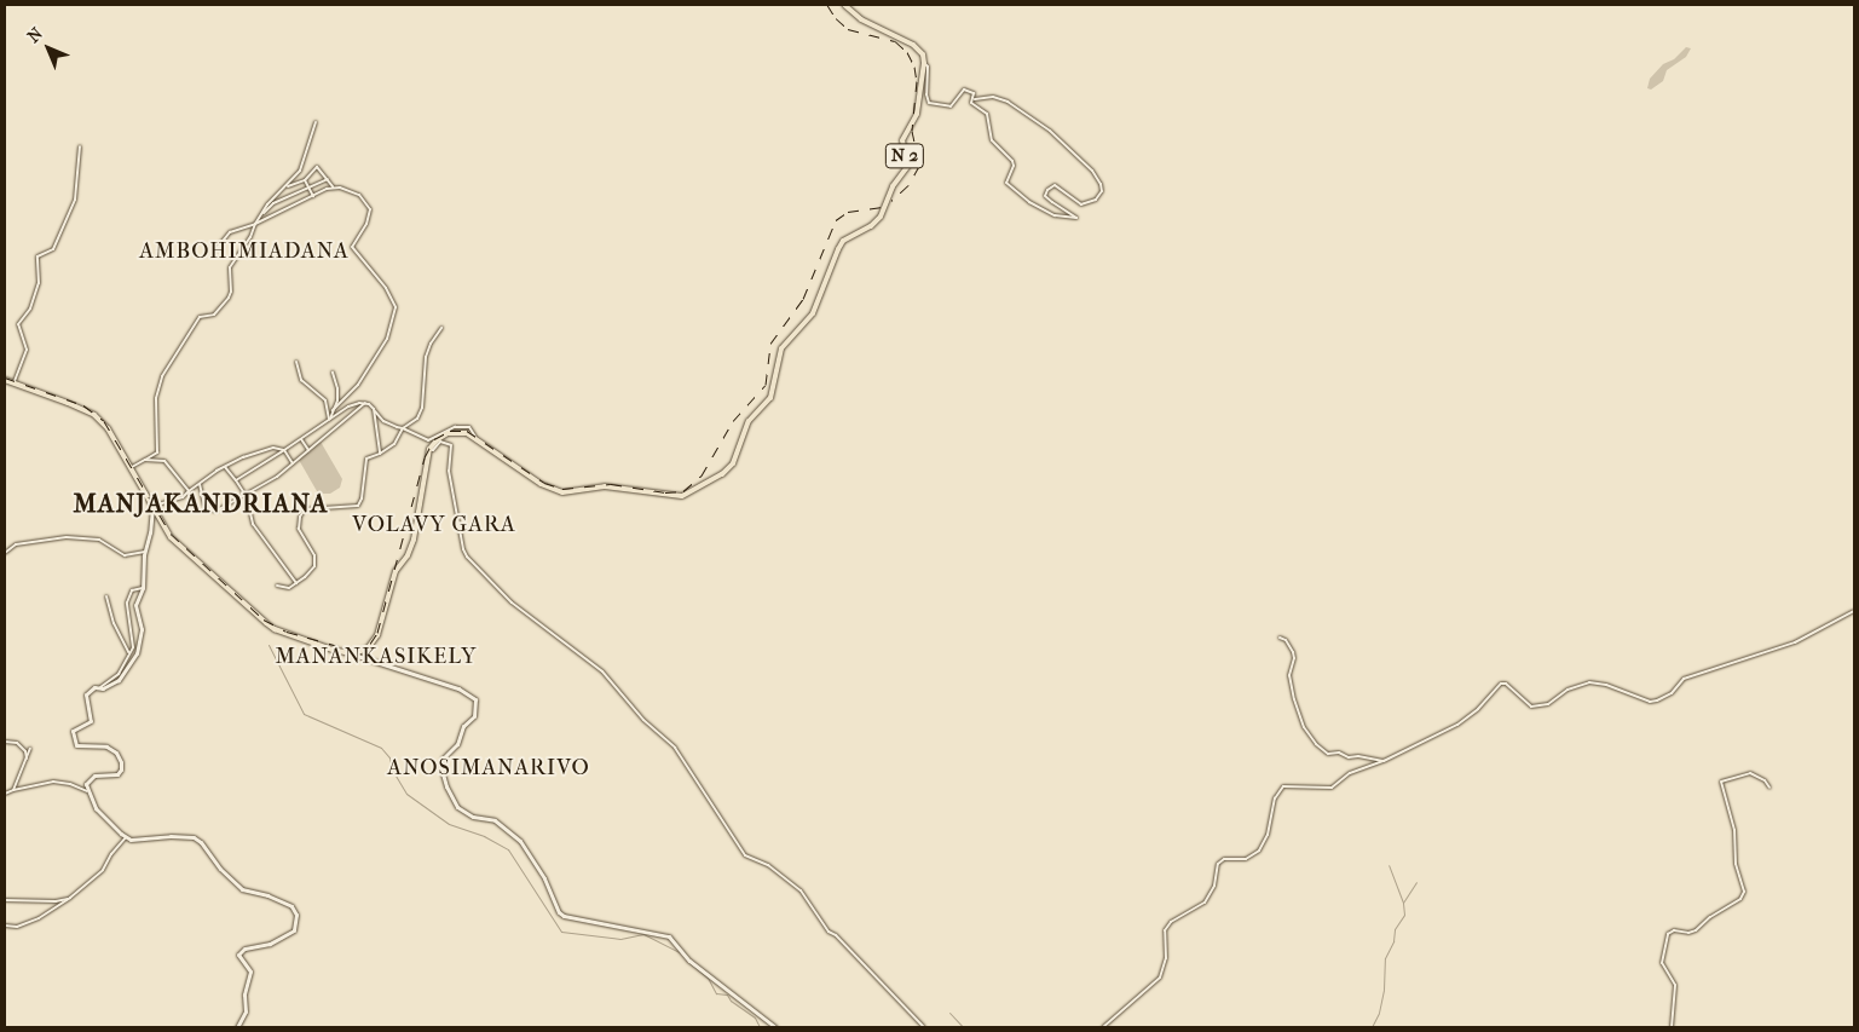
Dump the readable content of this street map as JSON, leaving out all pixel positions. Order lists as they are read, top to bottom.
{
  "streets": {
    "main road": ["N 2"]
  },
  "districts": [
    "AMBOHIMIADANA",
    "MANJAKANDRIANA",
    "VOLAVY GARA",
    "MANANKASIKELY",
    "ANOSIMANARIVO"
  ],
  "north": "top left"
}
